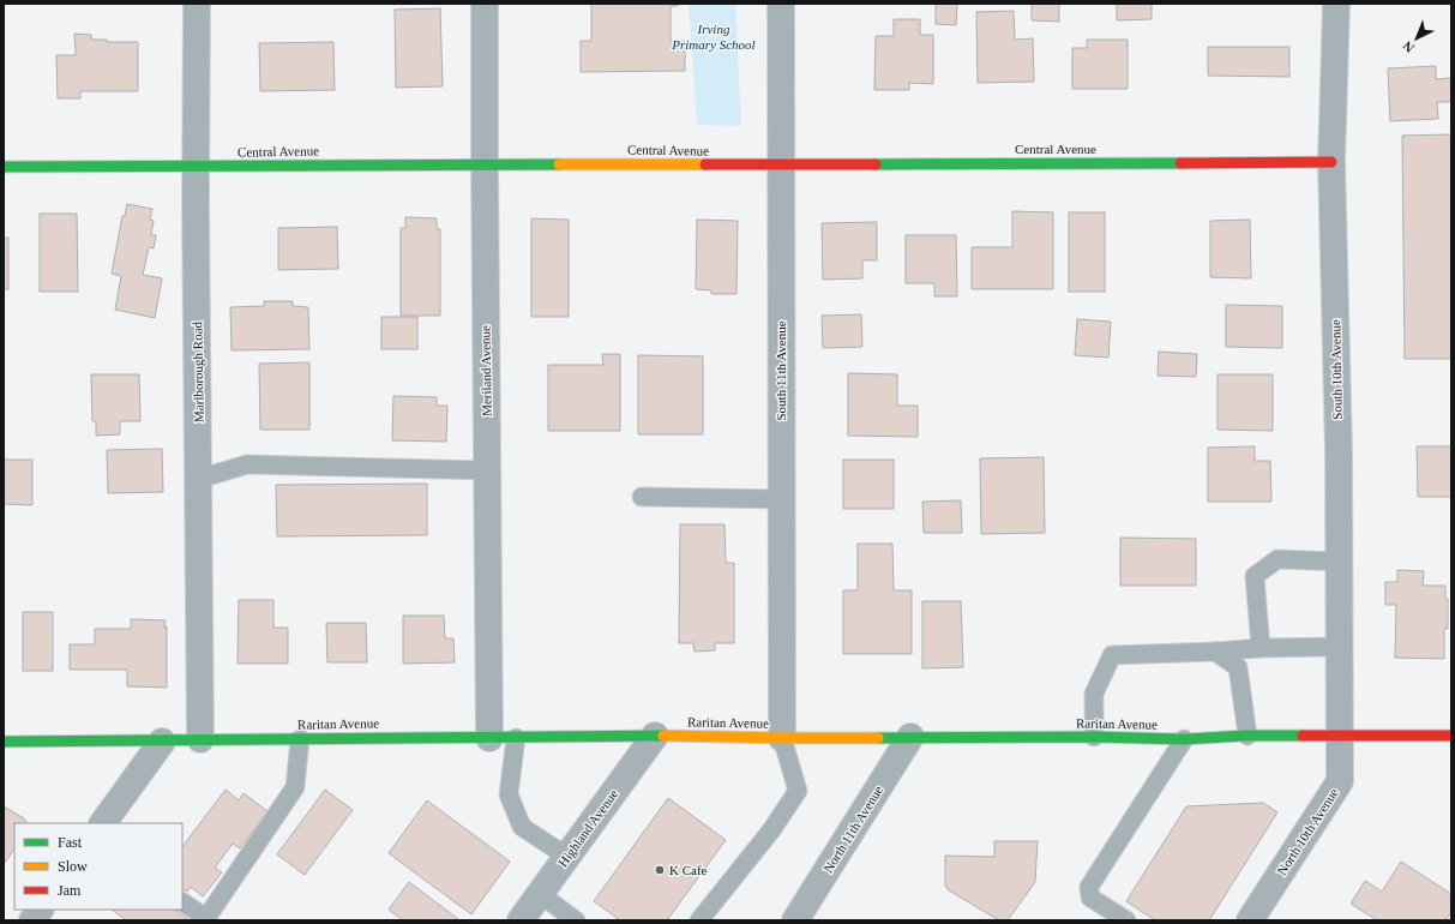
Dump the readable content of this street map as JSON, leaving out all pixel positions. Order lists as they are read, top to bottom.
{
  "streets": {
    "main road": ["Central Avenue", "Raritan Avenue"],
    "street": [
      "South 10th Avenue",
      "Meriland Avenue",
      "South 11th Avenue",
      "Marlborough Road",
      "Highland Avenue",
      "North 11th Avenue",
      "North 10th Avenue"
    ]
  },
  "crossings": [
    ["Central Avenue", "South 10th Avenue"],
    ["Central Avenue", "Meriland Avenue"],
    ["Central Avenue", "South 11th Avenue"],
    ["Central Avenue", "Marlborough Road"],
    ["South 10th Avenue", "Raritan Avenue"],
    ["South 10th Avenue", "North 10th Avenue"],
    ["Meriland Avenue", "Raritan Avenue"],
    ["South 11th Avenue", "Raritan Avenue"],
    ["Marlborough Road", "Raritan Avenue"],
    ["Raritan Avenue", "Highland Avenue"],
    ["Raritan Avenue", "North 11th Avenue"],
    ["Raritan Avenue", "North 10th Avenue"]
  ],
  "parks": ["Irving Primary School"],
  "places": ["K Cafe"],
  "legend": ["Fast", "Slow", "Jam"],
  "north": "bottom left"
}
